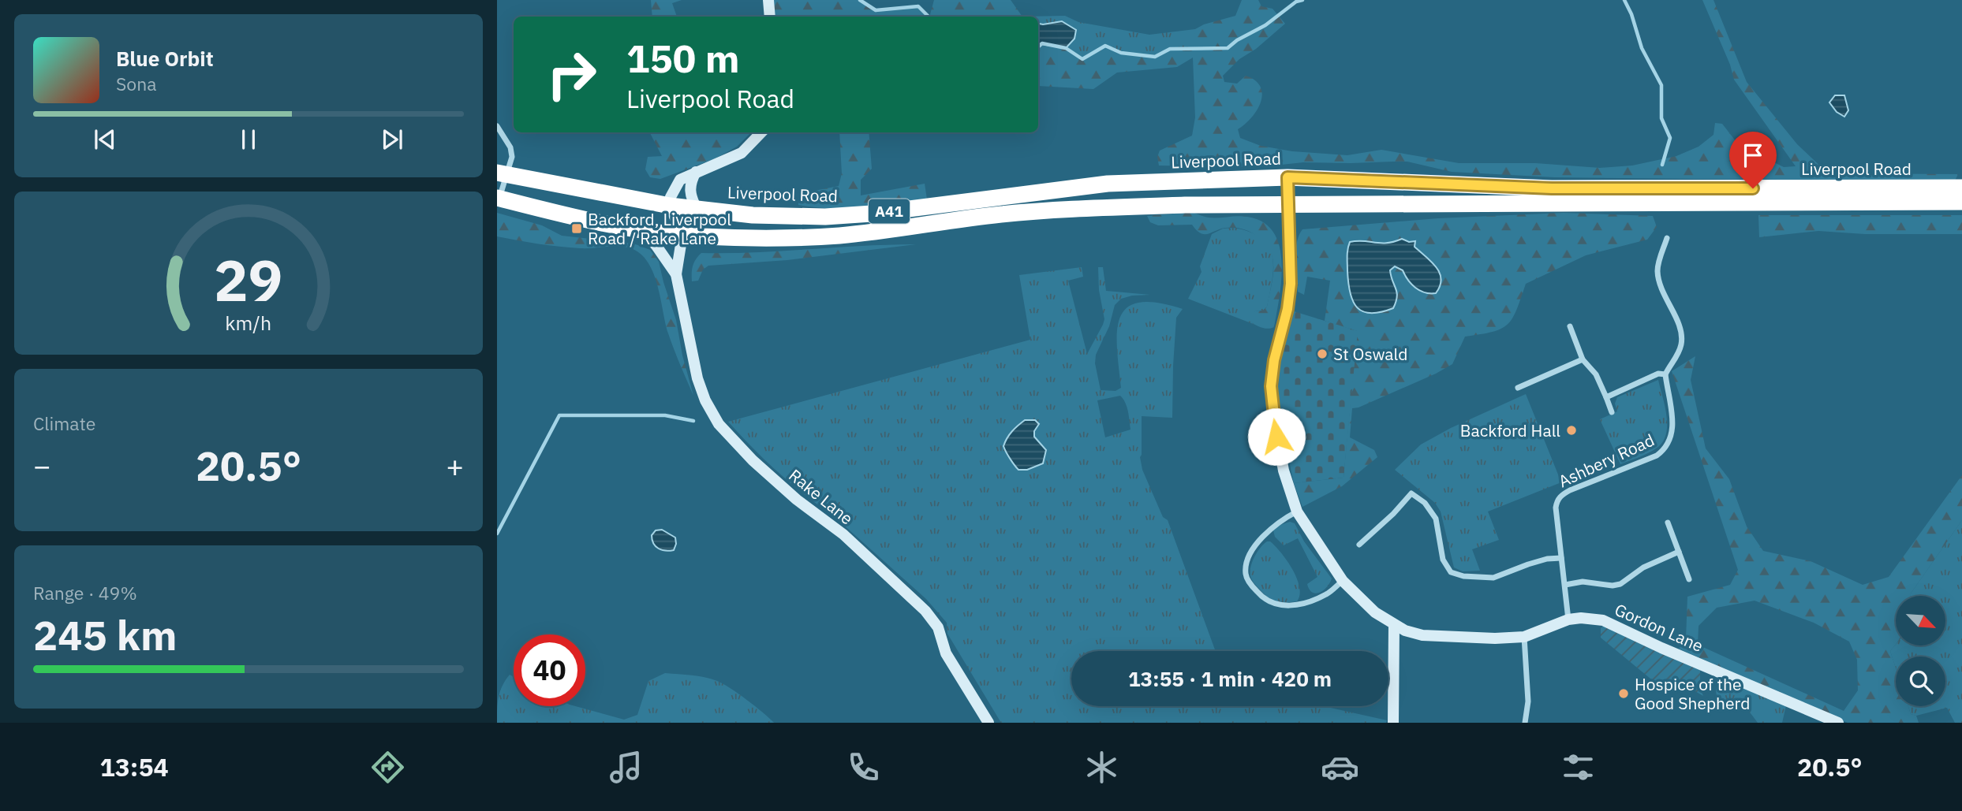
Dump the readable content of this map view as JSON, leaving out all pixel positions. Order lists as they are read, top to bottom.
{
  "streets": {
    "highway": ["Liverpool Road", "A41"],
    "street": ["Ashbery Road", "Rake Lane", "Gordon Lane"]
  },
  "crossings": [
    ["Liverpool Road", "Rake Lane"],
    ["Ashbery Road", "Gordon Lane"]
  ],
  "places": {
    "transit": ["Backford, Liverpool Road / Rake Lane"],
    "other": ["St Oswald", "Backford Hall", "Hospice of the Good Shepherd"]
  },
  "north": "bottom right",
  "page": {
    "turn": ["150 m", "Liverpool Road"],
    "song": ["Blue Orbit", "Sona"],
    "tile": [
      "Climate",
      ["Range · 49%", "245 km"]
    ],
    "heat": ["−", "20.5°", "+"],
    "limit": "40",
    "trip": "13:55 · 1 min · 420 m",
    "tabs": ["13:54", "20.5°"],
    "gauge": ["29", "km/h"]
  }
}
